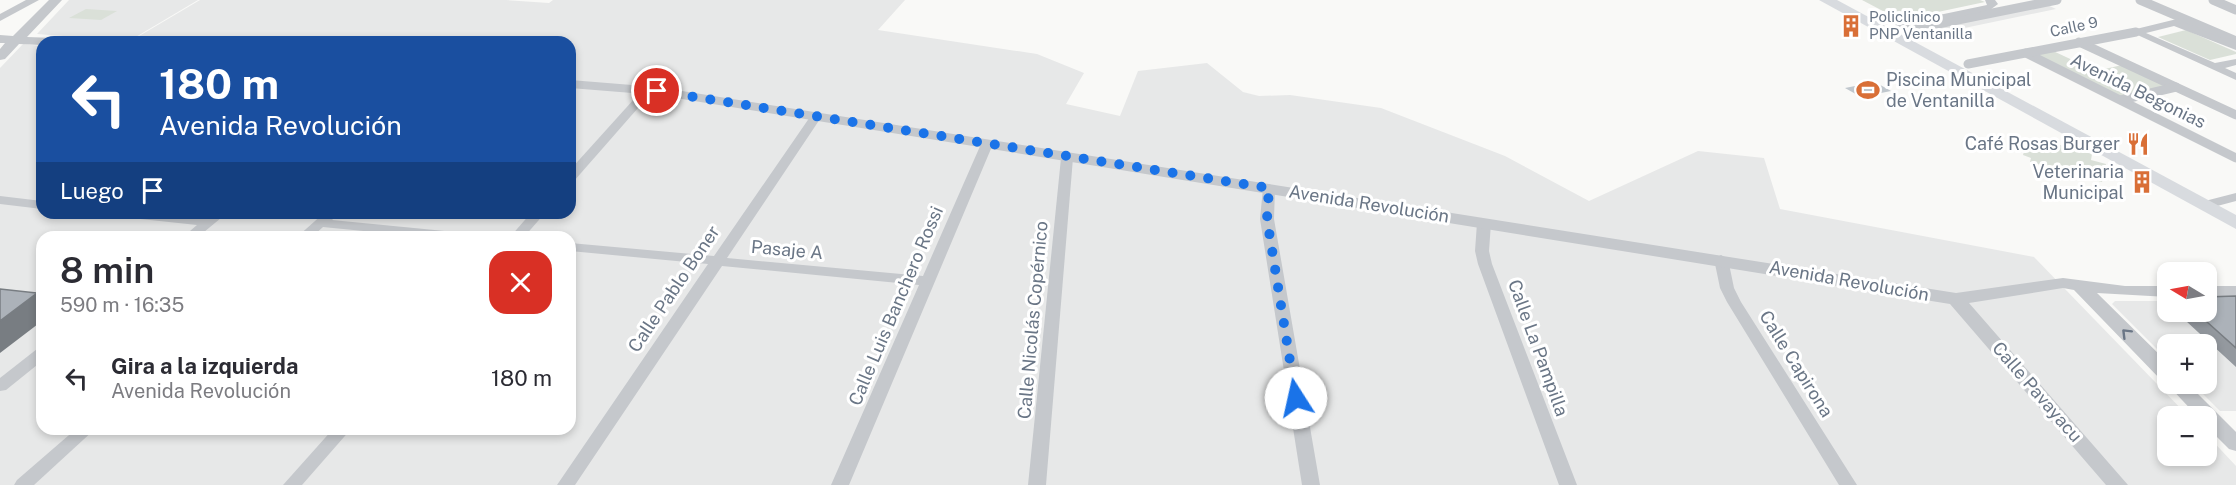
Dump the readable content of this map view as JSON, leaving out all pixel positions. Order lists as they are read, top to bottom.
{
  "streets": {
    "street": [
      "Calle 9",
      "Avenida Begonias",
      "Avenida Revolución",
      "Pasaje A",
      "Calle Pablo Boner",
      "Calle Luis Banchero Rossi",
      "Calle Nicolás Copérnico",
      "Calle La Pampilla",
      "Calle Capirona",
      "Calle Pavayacu"
    ]
  },
  "crossings": [
    ["Calle 9", "Avenida Begonias"],
    ["Avenida Revolución", "Calle Pablo Boner"],
    ["Avenida Revolución", "Calle Luis Banchero Rossi"],
    ["Avenida Revolución", "Calle Nicolás Copérnico"],
    ["Avenida Revolución", "Calle La Pampilla"],
    ["Avenida Revolución", "Calle Capirona"],
    ["Avenida Revolución", "Calle Pavayacu"],
    ["Pasaje A", "Calle Pablo Boner"],
    ["Pasaje A", "Calle Luis Banchero Rossi"]
  ],
  "places": {
    "building": ["Policlinico PNP Ventanilla", "Veterinaria Municipal"],
    "sports": ["Piscina Municipal de Ventanilla"],
    "restaurant": ["Café Rosas Burger"]
  },
  "north": "left",
  "page": {
    "turn": ["180 m", "Avenida Revolución"],
    "then": "Luego",
    "heading": ["8 min", "590 m · 16:35"],
    "map_buttons": ["+", "−"],
    "list": [
      {
        "name": "Gira a la izquierda",
        "note": "Avenida Revolución",
        "value": "180 m"
      }
    ]
  }
}
